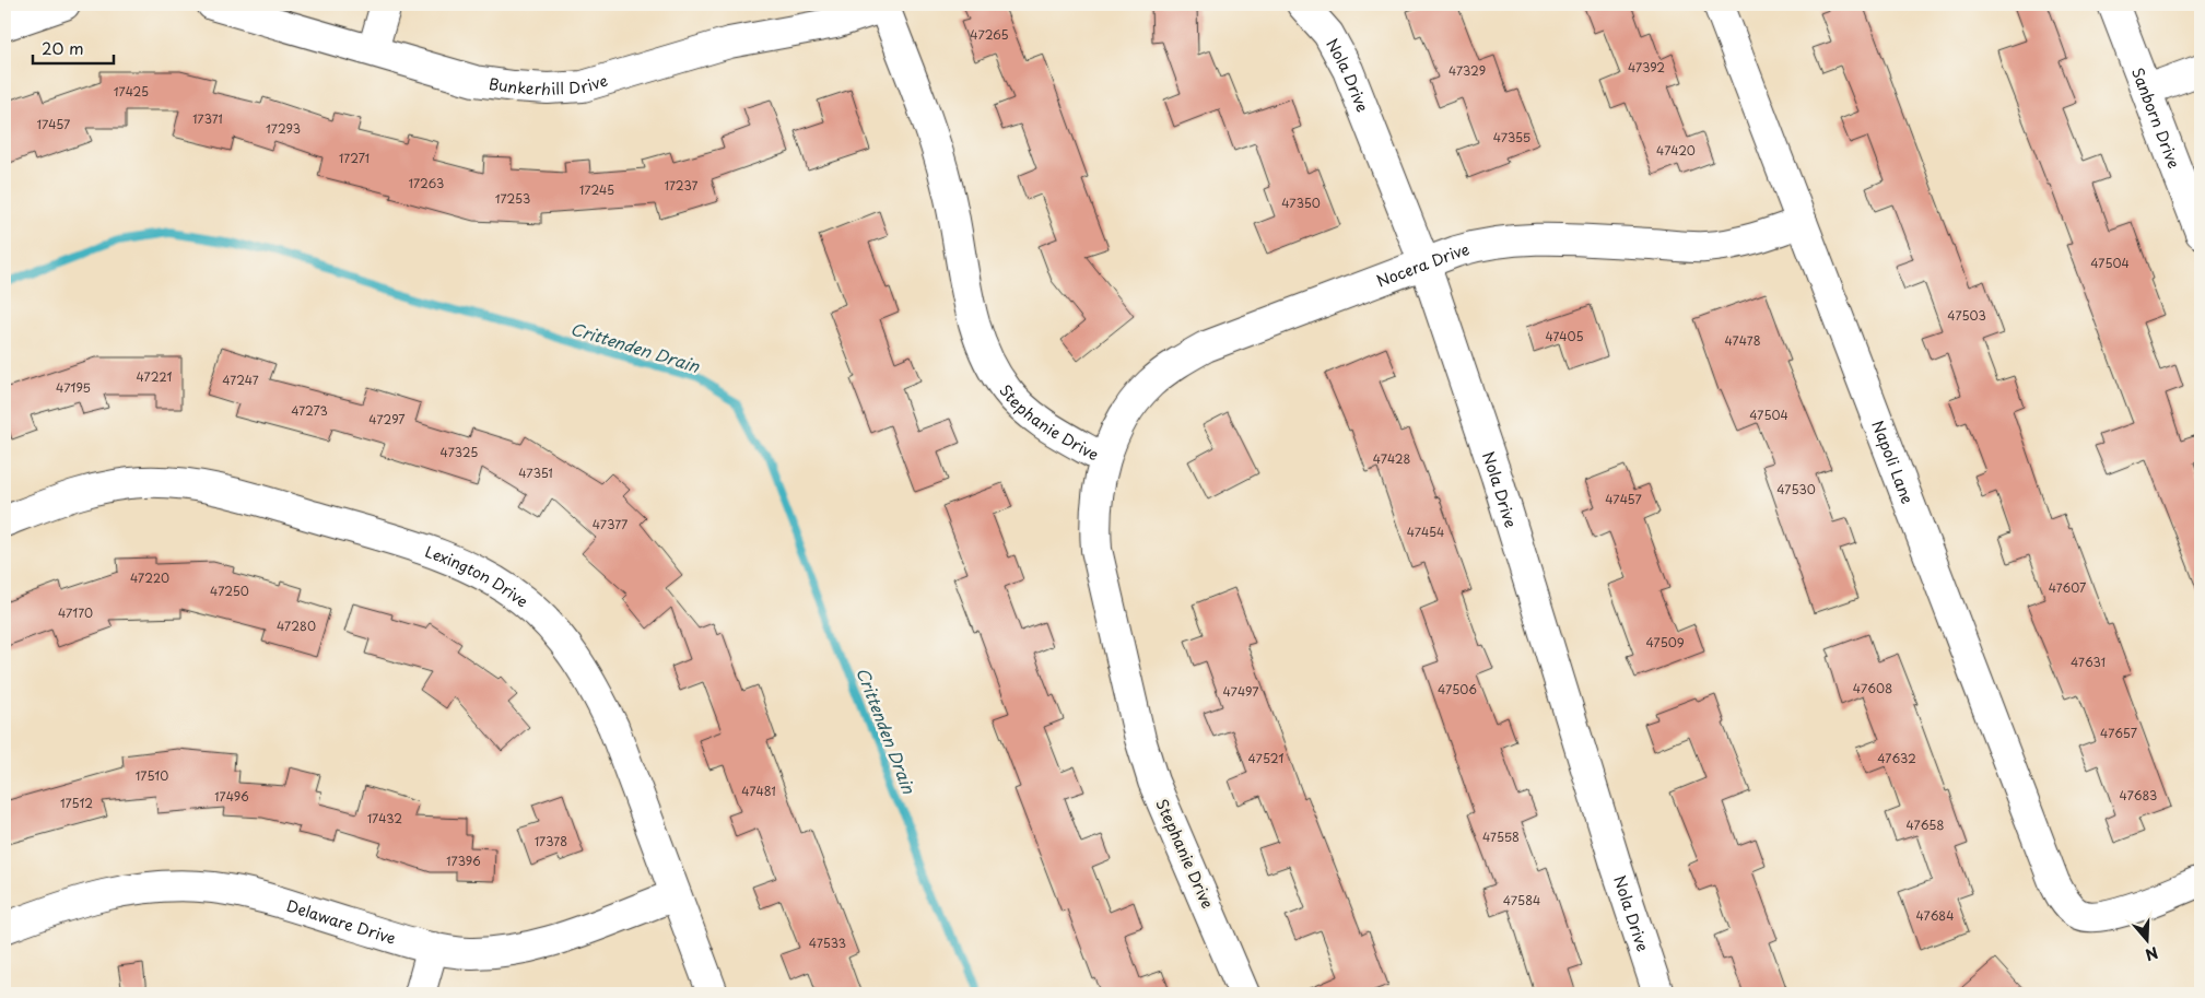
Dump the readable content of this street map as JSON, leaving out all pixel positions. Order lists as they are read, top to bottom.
{
  "streets": {
    "street": [
      "Nola Drive",
      "Bunkerhill Drive",
      "Sanborn Drive",
      "Nocera Drive",
      "Stephanie Drive",
      "Napoli Lane",
      "Lexington Drive",
      "Delaware Drive"
    ]
  },
  "crossings": [
    ["Nola Drive", "Nocera Drive"],
    ["Bunkerhill Drive", "Stephanie Drive"],
    ["Nocera Drive", "Stephanie Drive"],
    ["Nocera Drive", "Napoli Lane"],
    ["Lexington Drive", "Delaware Drive"]
  ],
  "water": ["Crittenden Drain"],
  "house_numbers": [
    "47265",
    "47392",
    "47329",
    "17425",
    "17371",
    "17457",
    "17293",
    "47355",
    "47420",
    "17271",
    "17263",
    "17237",
    "17245",
    "17253",
    "47350",
    "47504",
    "47503",
    "47405",
    "47478",
    "47221",
    "47247",
    "47195",
    "47273",
    "47504",
    "47297",
    "47325",
    "47428",
    "47351",
    "47530",
    "47457",
    "47377",
    "47454",
    "47220",
    "47607",
    "47250",
    "47170",
    "47280",
    "47509",
    "47631",
    "47608",
    "47506",
    "47497",
    "47657",
    "47521",
    "47632",
    "17510",
    "47481",
    "47683",
    "17496",
    "17512",
    "17432",
    "47658",
    "47558",
    "17378",
    "17396",
    "47584",
    "47684",
    "47533"
  ],
  "scale_bar": "20 m",
  "north": "bottom"
}
